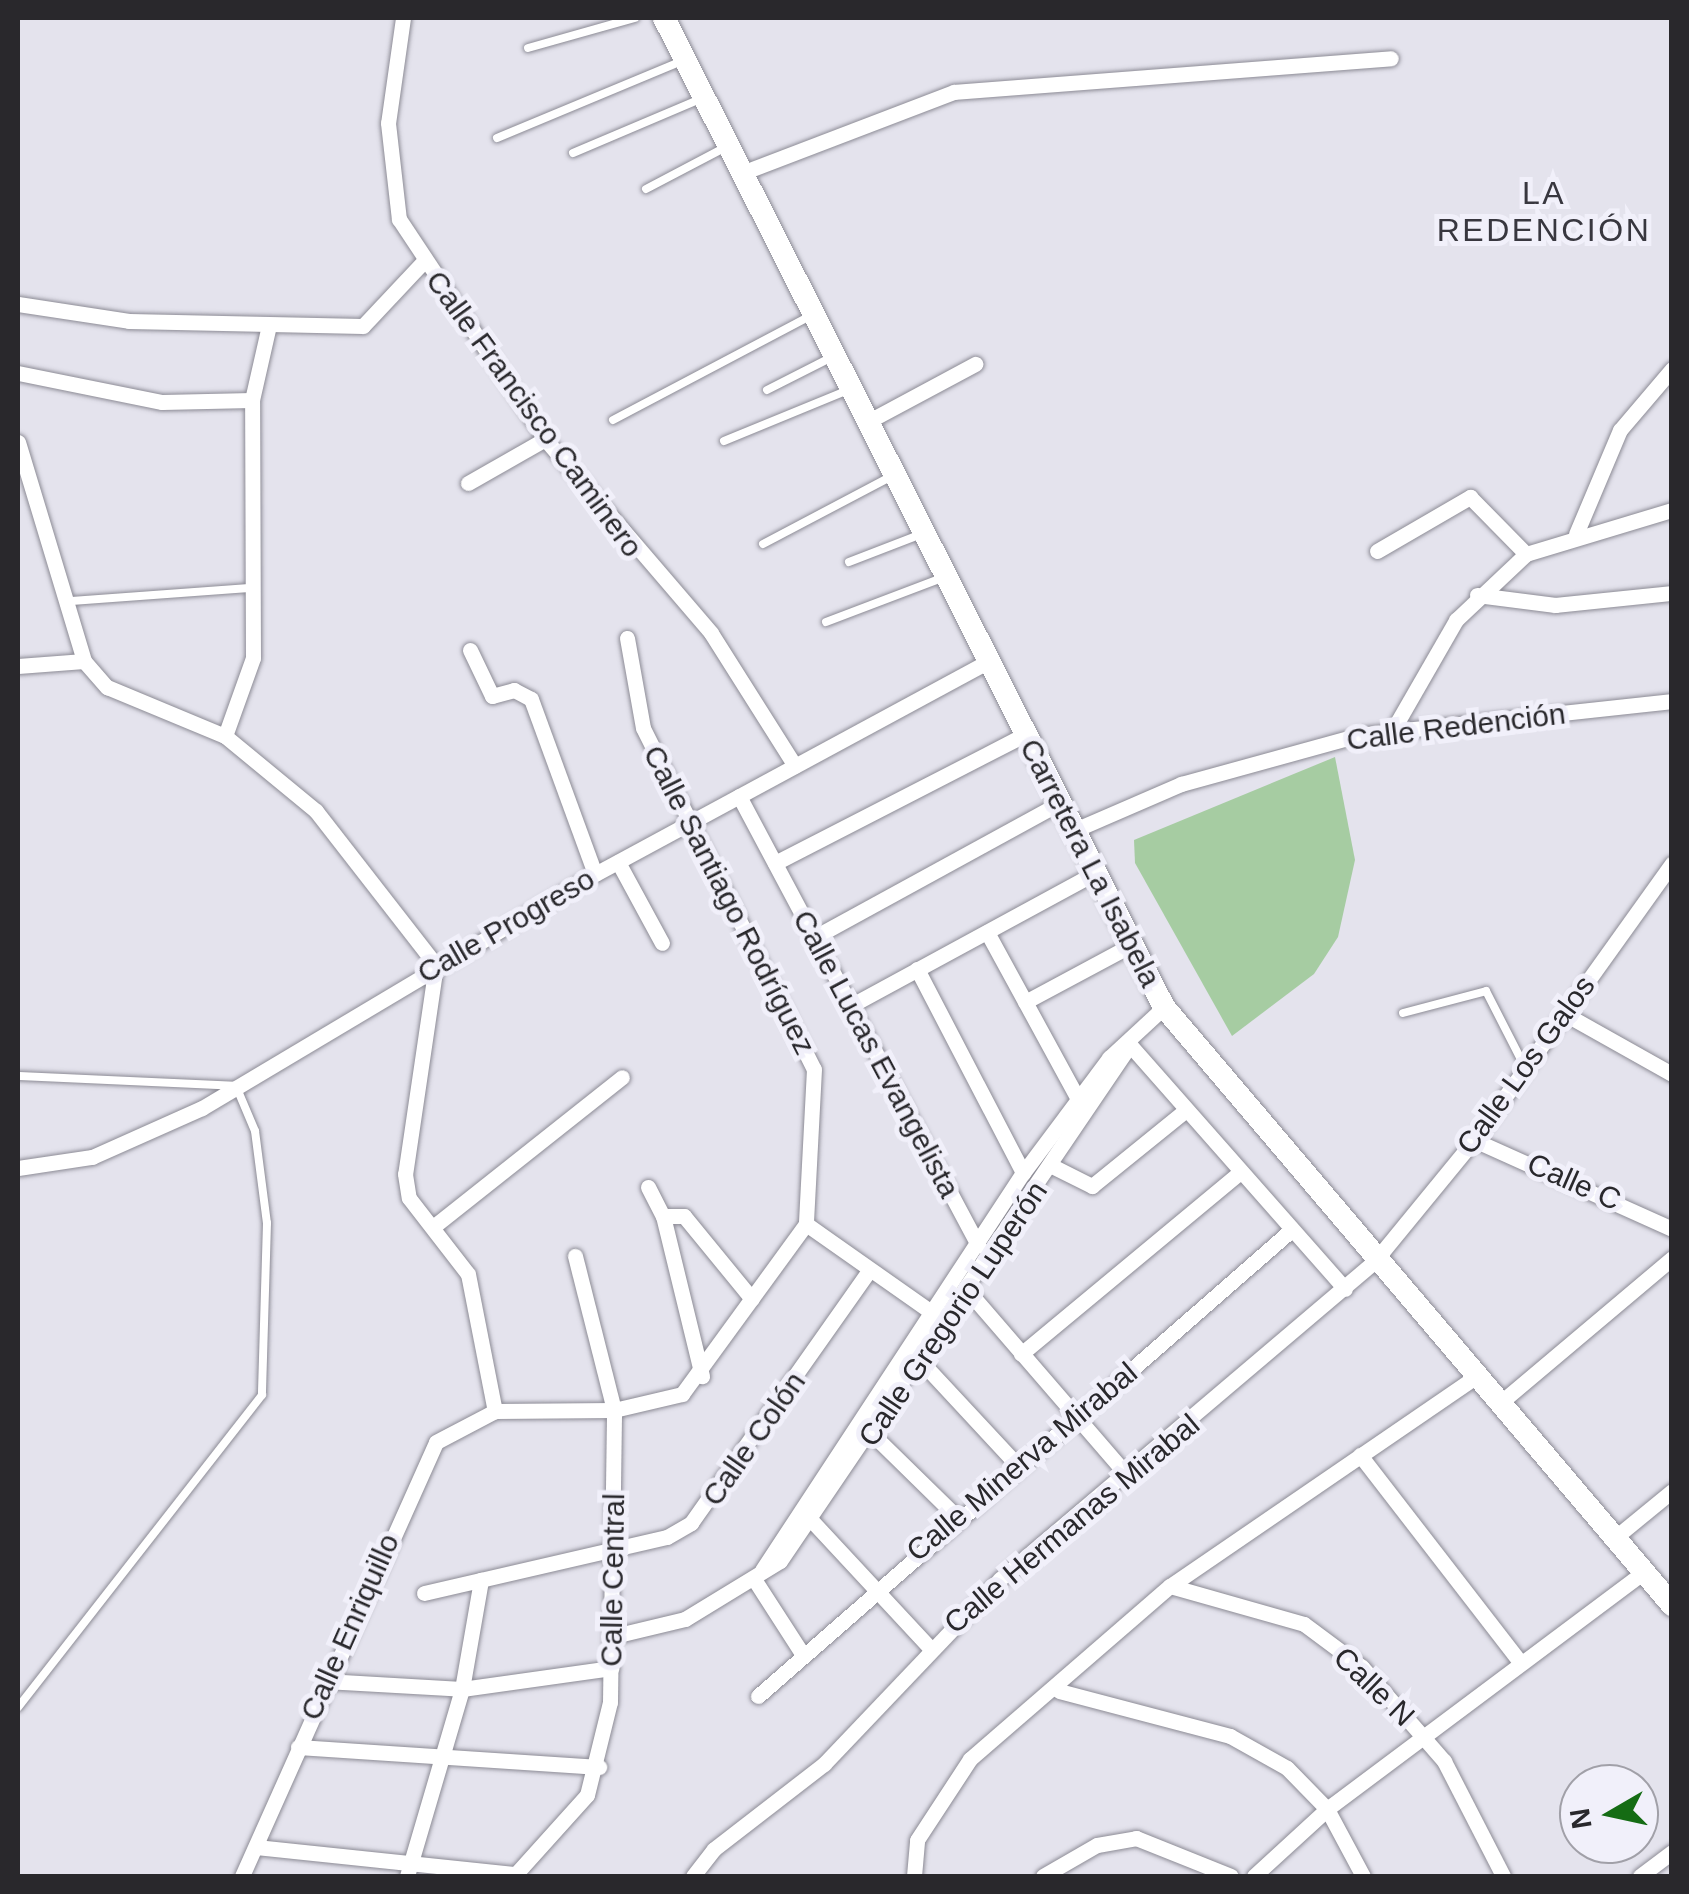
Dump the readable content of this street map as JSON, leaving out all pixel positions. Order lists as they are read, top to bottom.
{
  "streets": {
    "main road": ["Carretera La Isabela"],
    "street": [
      "Calle Francisco Caminero",
      "Calle Redención",
      "Calle Santiago Rodríguez",
      "Calle Progreso",
      "Calle Lucas Evangelista",
      "Calle Los Galos",
      "Calle C",
      "Calle Gregorio Luperón",
      "Calle Colón",
      "Calle Minerva Mirabal",
      "Calle Hermanas Mirabal",
      "Calle Central",
      "Calle Enriquillo",
      "Calle N"
    ]
  },
  "crossings": [
    ["Calle Francisco Caminero", "Calle Progreso"],
    ["Calle Redención", "Carretera La Isabela"],
    ["Carretera La Isabela", "Calle Progreso"],
    ["Carretera La Isabela", "Calle Los Galos"],
    ["Carretera La Isabela", "Calle Gregorio Luperón"],
    ["Carretera La Isabela", "Calle Hermanas Mirabal"],
    ["Calle Santiago Rodríguez", "Calle Progreso"],
    ["Calle Progreso", "Calle Lucas Evangelista"],
    ["Calle Lucas Evangelista", "Calle Gregorio Luperón"],
    ["Calle Los Galos", "Calle C"],
    ["Calle Los Galos", "Calle Hermanas Mirabal"],
    ["Calle Gregorio Luperón", "Calle Central"],
    ["Calle Colón", "Calle Central"]
  ],
  "districts": ["LA REDENCIÓN"],
  "north": "left"
}
